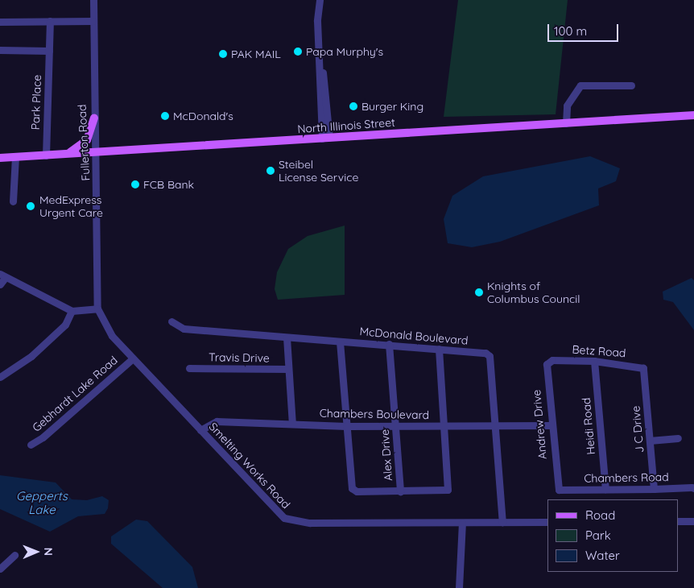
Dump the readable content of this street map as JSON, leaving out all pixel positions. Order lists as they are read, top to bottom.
{
  "streets": {
    "main road": ["North Illinois Street"],
    "street": [
      "Park Place",
      "Fullerton Road",
      "McDonald Boulevard",
      "Betz Road",
      "Travis Drive",
      "Gebhardt Lake Road",
      "Chambers Boulevard",
      "Andrew Drive",
      "Heidi Road",
      "J C Drive",
      "Alex Drive",
      "Smelting Works Road",
      "Chambers Road"
    ]
  },
  "crossings": [
    ["Park Place", "North Illinois Street"],
    ["North Illinois Street", "Fullerton Road"],
    ["Fullerton Road", "Smelting Works Road"],
    ["McDonald Boulevard", "Chambers Boulevard"],
    ["McDonald Boulevard", "Alex Drive"],
    ["McDonald Boulevard", "Smelting Works Road"],
    ["Betz Road", "Andrew Drive"],
    ["Betz Road", "Heidi Road"],
    ["Betz Road", "J C Drive"],
    ["Gebhardt Lake Road", "Smelting Works Road"],
    ["Chambers Boulevard", "Andrew Drive"],
    ["Chambers Boulevard", "Alex Drive"],
    ["Chambers Boulevard", "Smelting Works Road"],
    ["Andrew Drive", "Chambers Road"],
    ["Heidi Road", "Chambers Road"],
    ["J C Drive", "Chambers Road"]
  ],
  "water": ["Gepperts Lake"],
  "places": [
    "Papa Murphy's",
    "PAK MAIL",
    "Burger King",
    "McDonald's",
    "Steibel License Service",
    "FCB Bank",
    "MedExpress Urgent Care",
    "Knights of Columbus Council"
  ],
  "legend": ["Road", "Park", "Water"],
  "scale_bar": "100 m",
  "north": "right"
}
